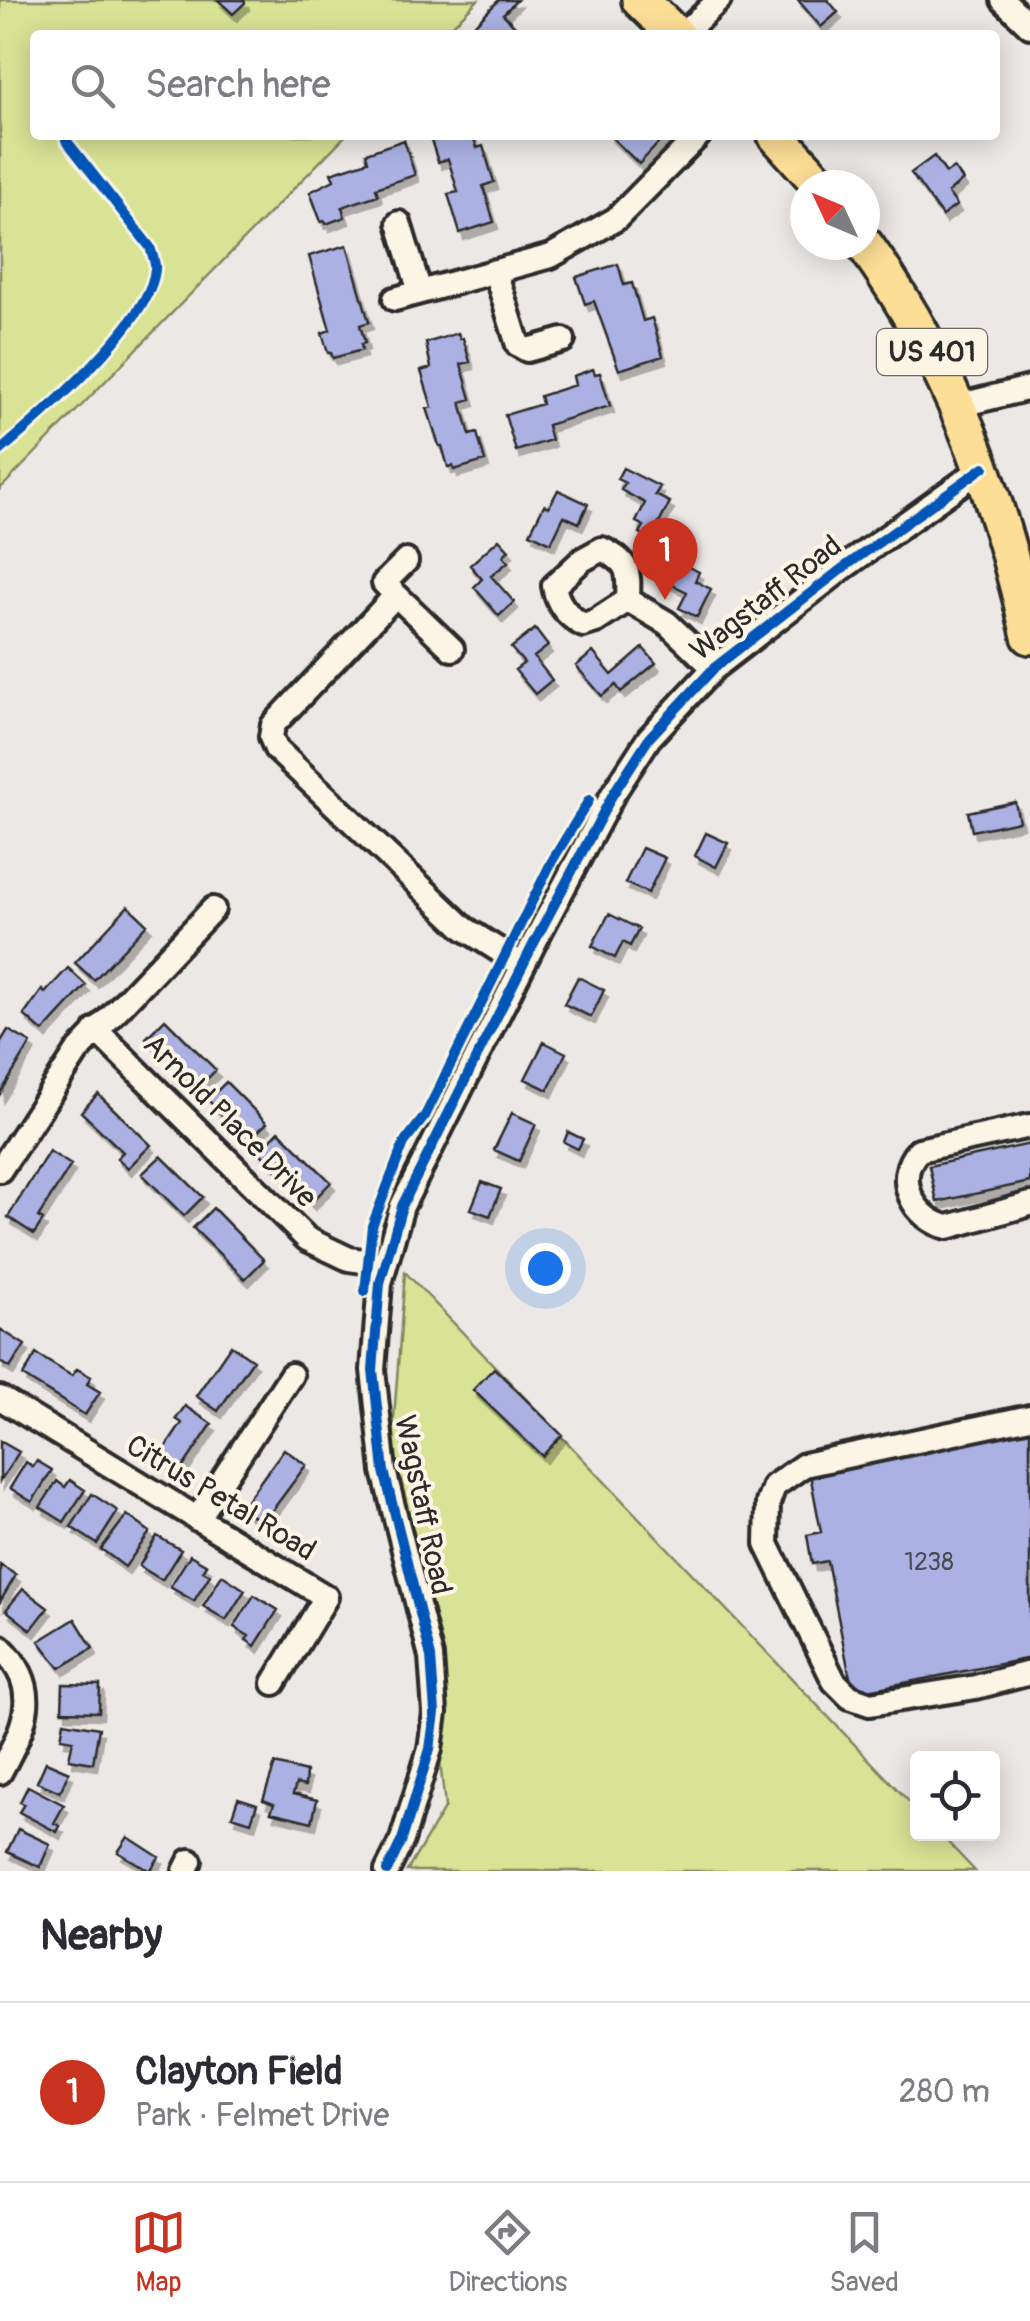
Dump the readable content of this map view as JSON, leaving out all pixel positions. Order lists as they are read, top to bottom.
{
  "streets": {
    "highway": ["US 401"],
    "street": ["Wagstaff Road", "Arnold Place Drive", "Citrus Petal Road"]
  },
  "crossings": [
    ["US 401", "Wagstaff Road"],
    ["Wagstaff Road", "Arnold Place Drive"]
  ],
  "house_numbers": ["1238"],
  "north": "top left",
  "page": {
    "search": "Search here",
    "pins": "1",
    "heading": "Nearby",
    "list": [
      {
        "mark": "1",
        "name": "Clayton Field",
        "note": "Park · Felmet Drive",
        "value": "280 m"
      }
    ],
    "nav": ["Map", "Directions", "Saved"]
  }
}
